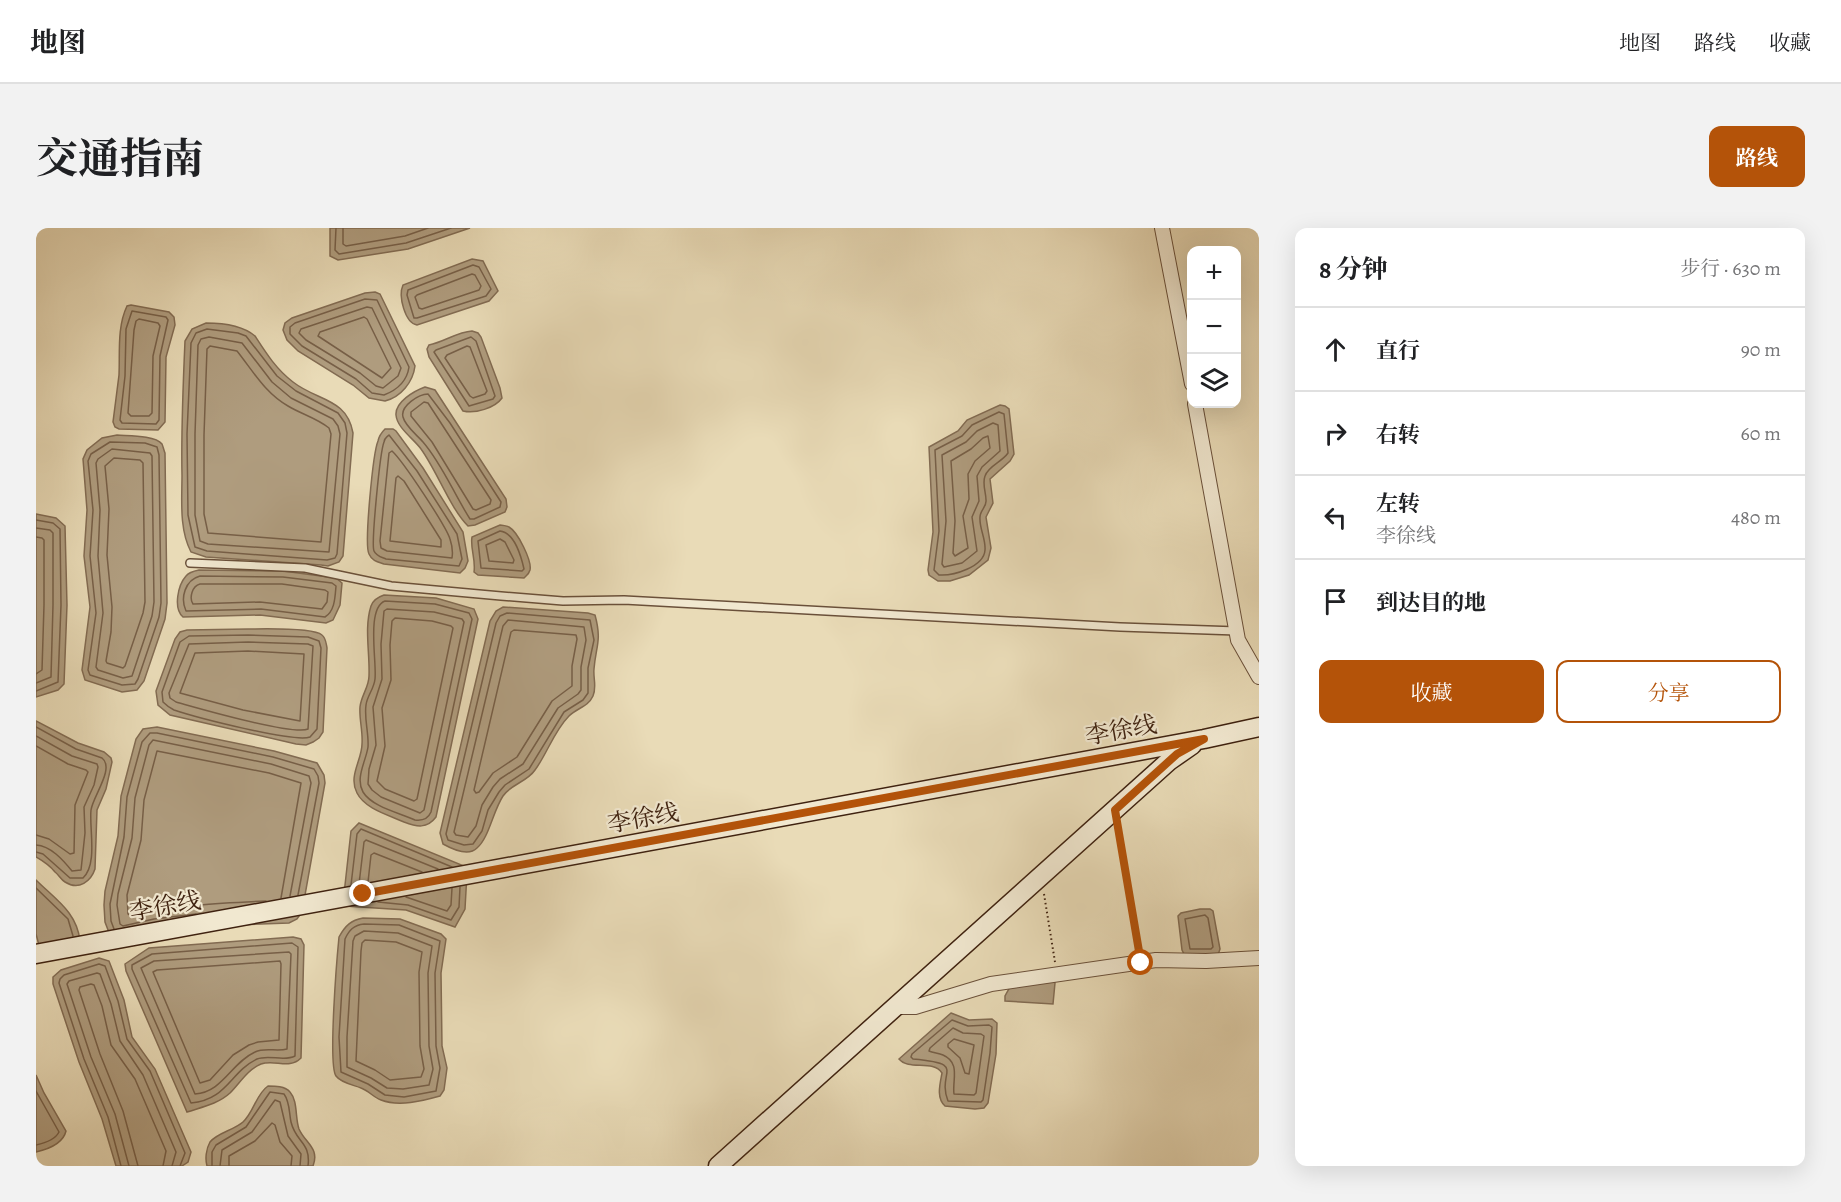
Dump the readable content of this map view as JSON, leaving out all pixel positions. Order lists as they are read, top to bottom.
{
  "streets": {
    "main road": ["李徐线"]
  },
  "page": {
    "header": "地图",
    "nav": ["地图", "路线", "收藏"],
    "title": "交通指南",
    "buttons": [
      "路线",
      ["收藏", "分享"]
    ],
    "heading": ["8 分钟", "步行 · 630 m"],
    "map_buttons": ["+", "−"],
    "list": [
      ["直行", "90 m"],
      ["右转", "60 m"],
      ["左转", "李徐线", "480 m"],
      "到达目的地"
    ]
  }
}
